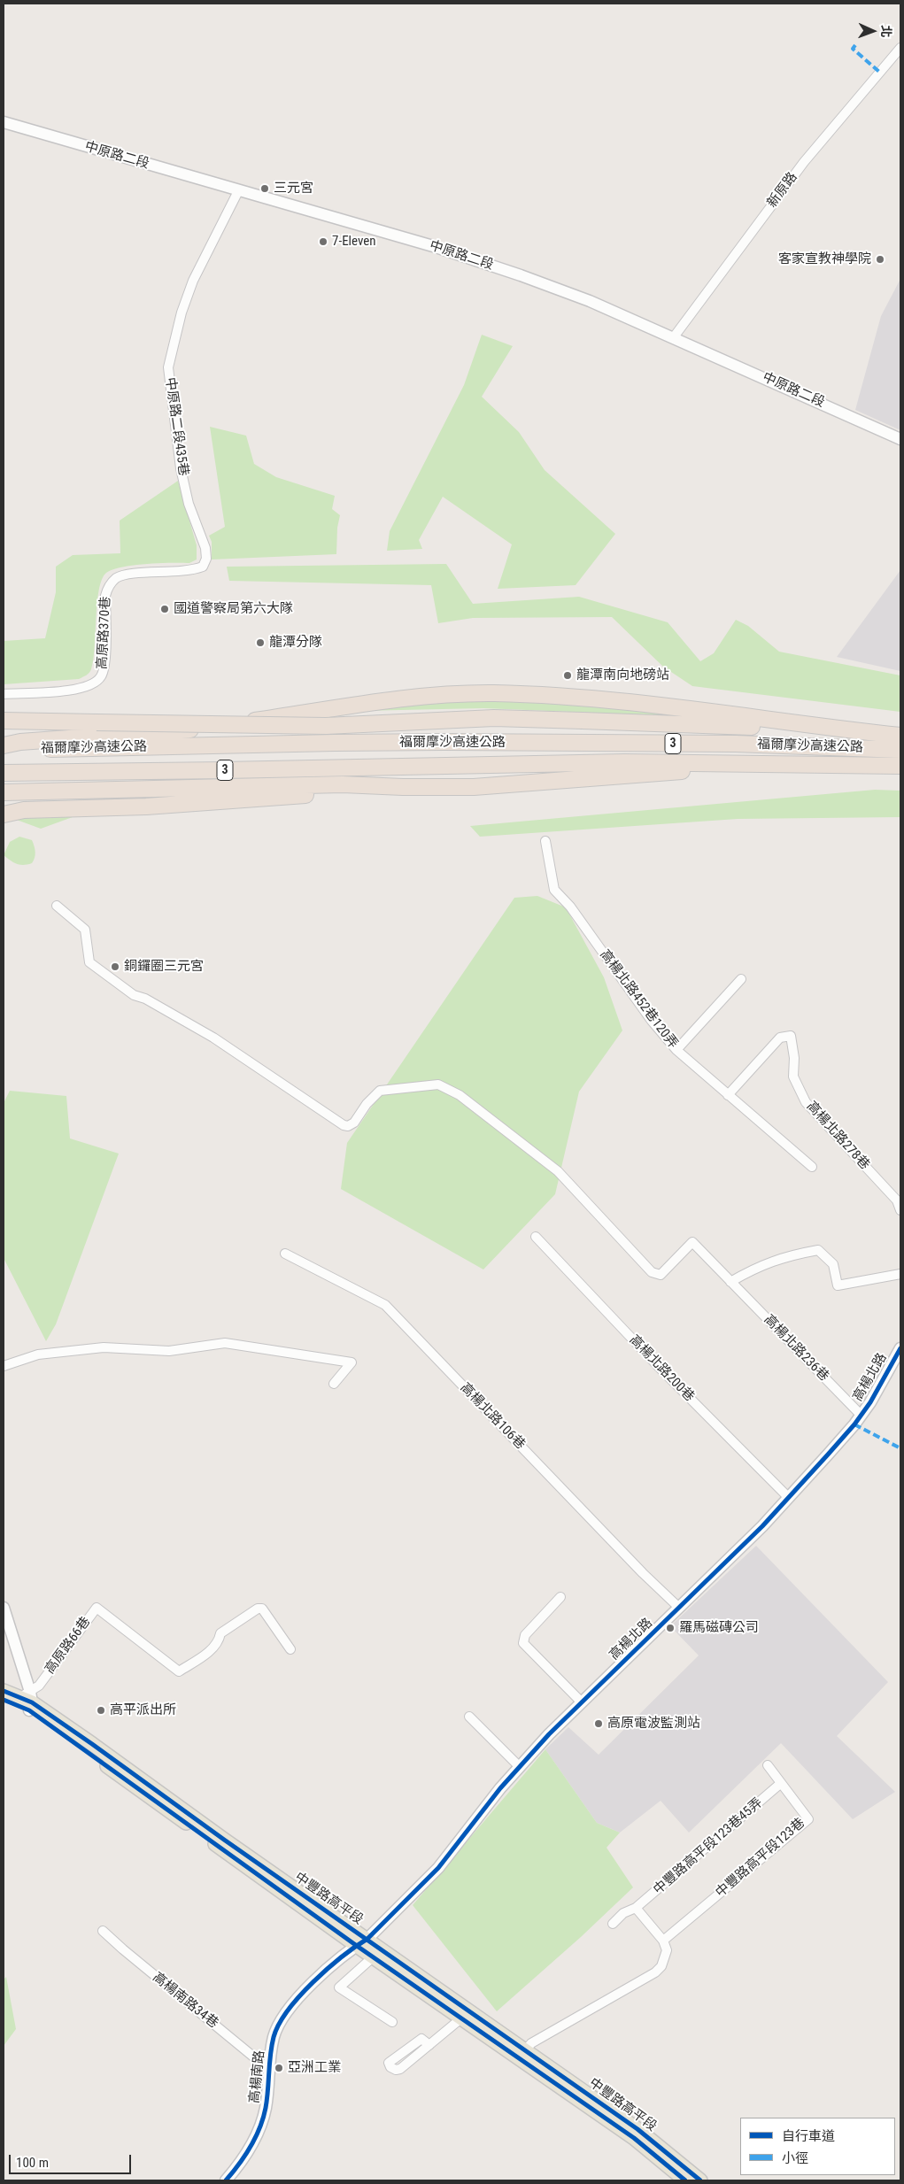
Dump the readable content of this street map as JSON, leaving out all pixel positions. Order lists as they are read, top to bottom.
{
  "streets": {
    "highway": ["福爾摩沙高速公路", "3"],
    "main road": ["中豐路高平段"],
    "street": [
      "中原路二段",
      "新原路",
      "中原路二段435巷",
      "高原路370巷",
      "高楊北路452巷120弄",
      "高楊北路278巷",
      "高楊北路236巷",
      "高楊北路200巷",
      "高楊北路",
      "高楊北路106巷",
      "高原路66巷",
      "中豐路高平段123巷45弄",
      "中豐路高平段123巷",
      "高楊南路34巷",
      "高楊南路"
    ]
  },
  "crossings": [
    ["中原路二段", "新原路"],
    ["中原路二段", "中原路二段435巷"],
    ["中原路二段435巷", "高原路370巷"],
    ["高楊北路452巷120弄", "高楊北路278巷"],
    ["高楊北路236巷", "高楊北路"],
    ["高楊北路200巷", "高楊北路"],
    ["高楊北路", "高楊北路106巷"],
    ["高楊北路", "中豐路高平段"],
    ["高楊北路", "高楊南路"],
    ["高原路66巷", "中豐路高平段"],
    ["中豐路高平段123巷45弄", "中豐路高平段123巷"],
    ["中豐路高平段", "高楊南路"],
    ["高楊南路34巷", "高楊南路"]
  ],
  "places": [
    "三元宮",
    "7-Eleven",
    "客家宣教神學院",
    "國道警察局第六大隊",
    "龍潭分隊",
    "龍潭南向地磅站",
    "銅鑼圈三元宮",
    "羅馬磁磚公司",
    "高平派出所",
    "高原電波監測站",
    "亞洲工業"
  ],
  "legend": ["自行車道", "小徑"],
  "scale_bar": "100 m",
  "north": "right"
}
